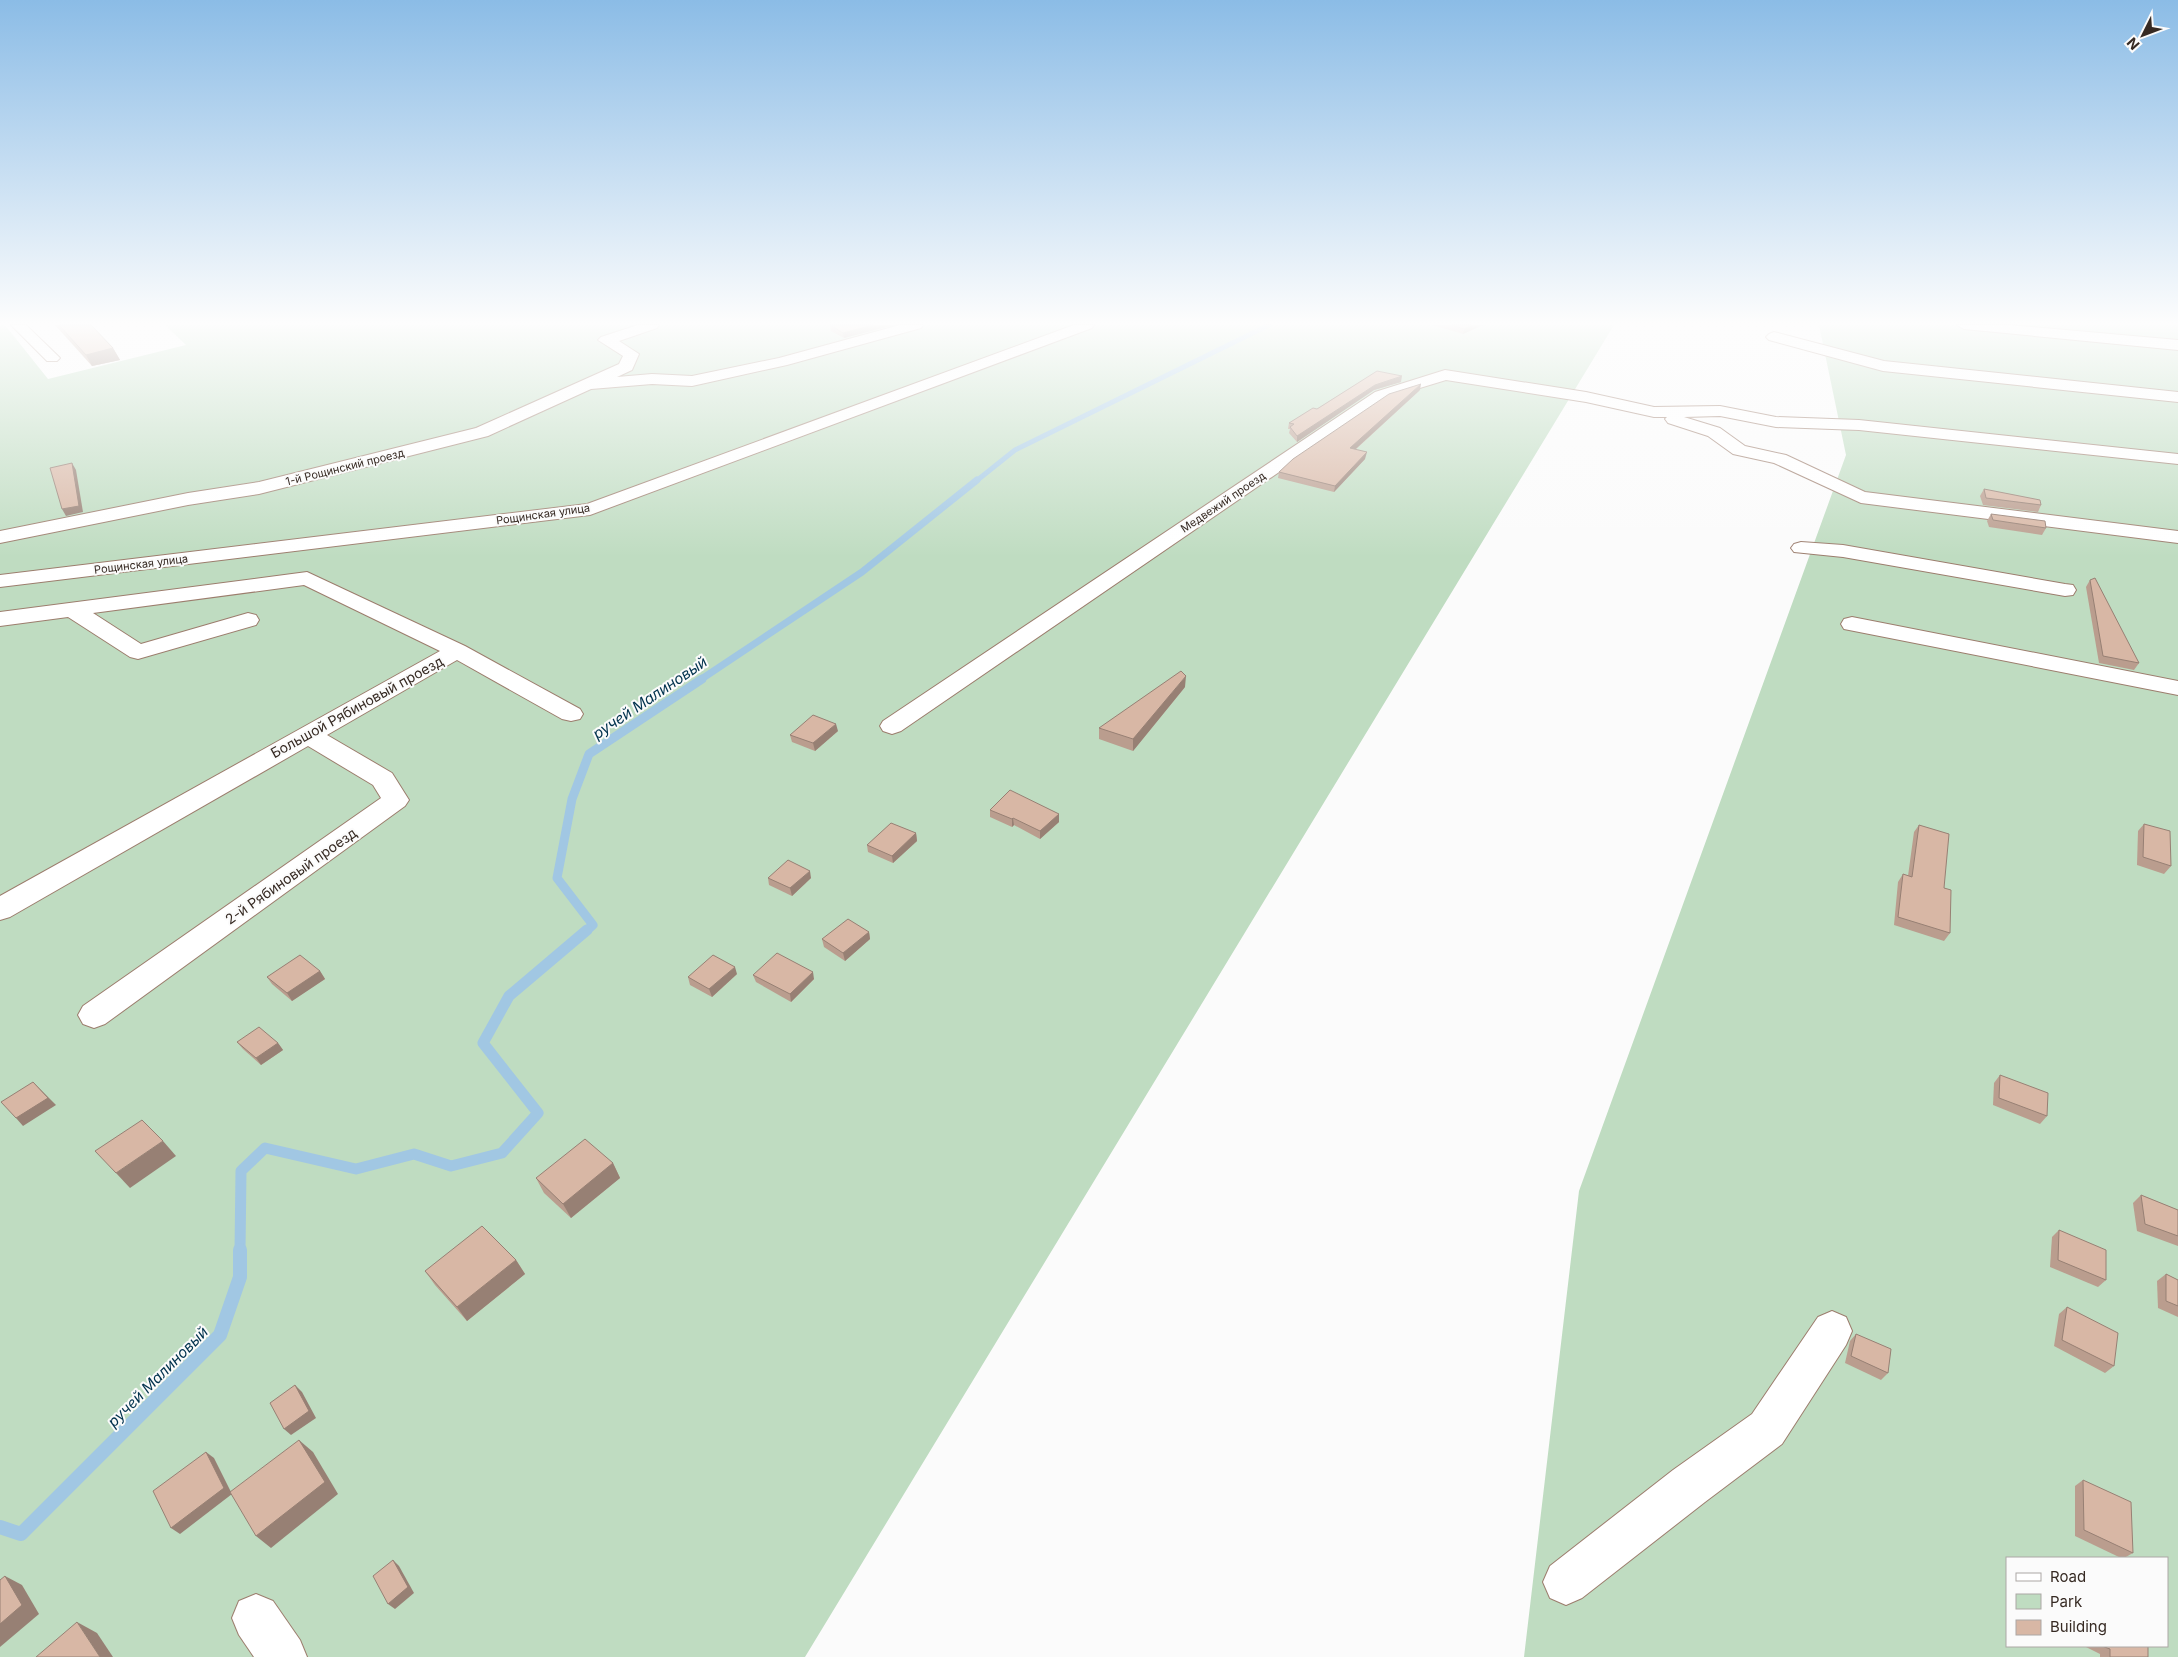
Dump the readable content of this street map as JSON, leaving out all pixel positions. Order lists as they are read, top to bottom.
{
  "streets": {
    "street": [
      "1-й Рощинский проезд",
      "Медвежий проезд",
      "Рощинская улица",
      "Большой Рябиновый проезд",
      "2-й Рябиновый проезд"
    ]
  },
  "crossings": [
    ["Большой Рябиновый проезд", "2-й Рябиновый проезд"]
  ],
  "water": ["ручей Малиновый"],
  "legend": ["Road", "Park", "Building"],
  "north": "bottom left"
}
